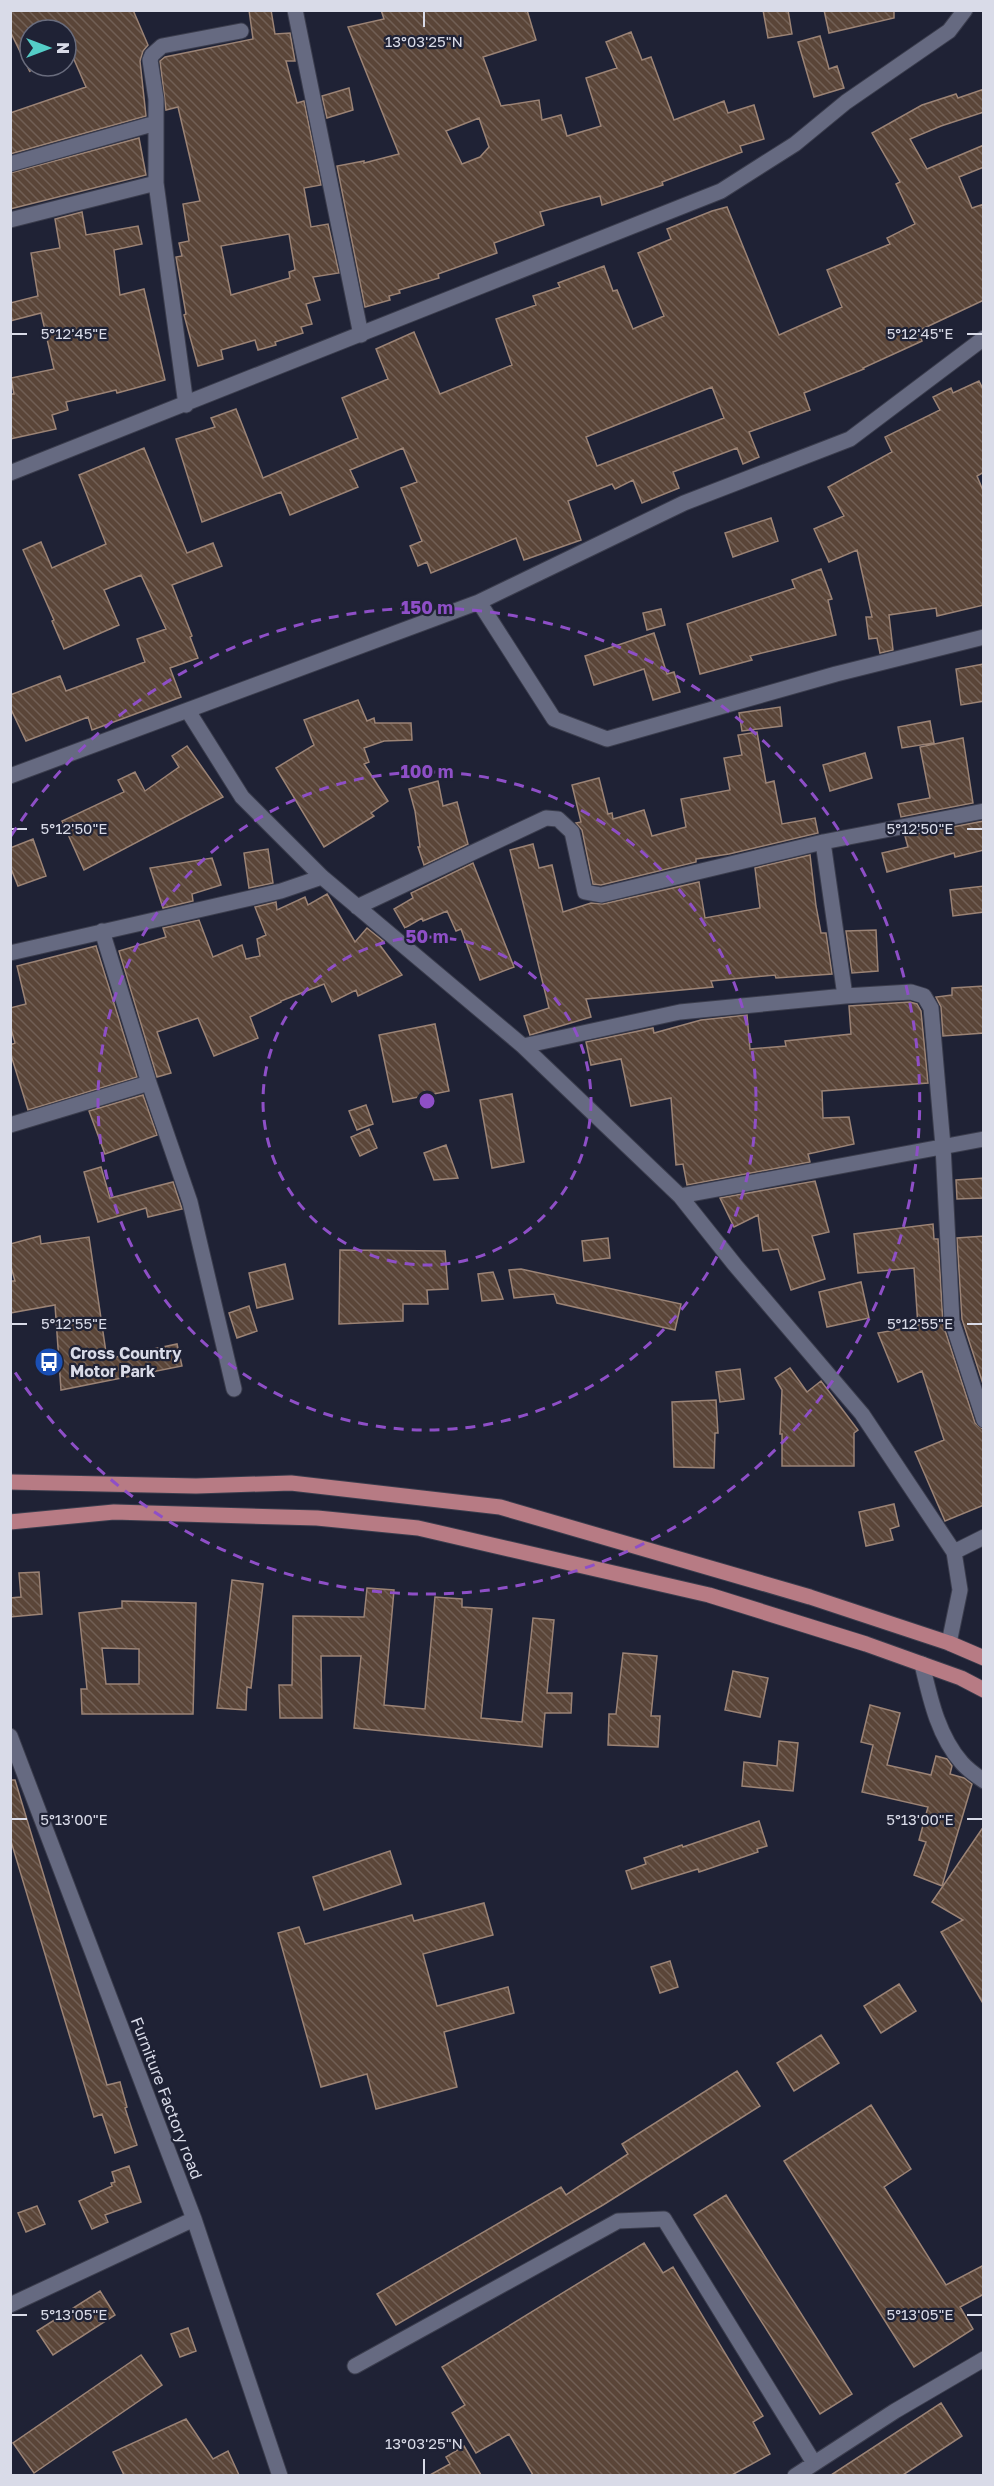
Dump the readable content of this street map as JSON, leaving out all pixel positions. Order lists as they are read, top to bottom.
{
  "streets": {
    "street": ["Furniture Factory road"]
  },
  "places": {
    "bus stop": ["Cross Country Motor Park"]
  },
  "north": "right",
  "coordinates": [
    "13°03'25\"N",
    "5°12'45\"E",
    "5°12'50\"E",
    "5°12'55\"E",
    "5°13'00\"E",
    "5°13'05\"E"
  ],
  "rings": ["150 m", "100 m", "50 m"]
}
